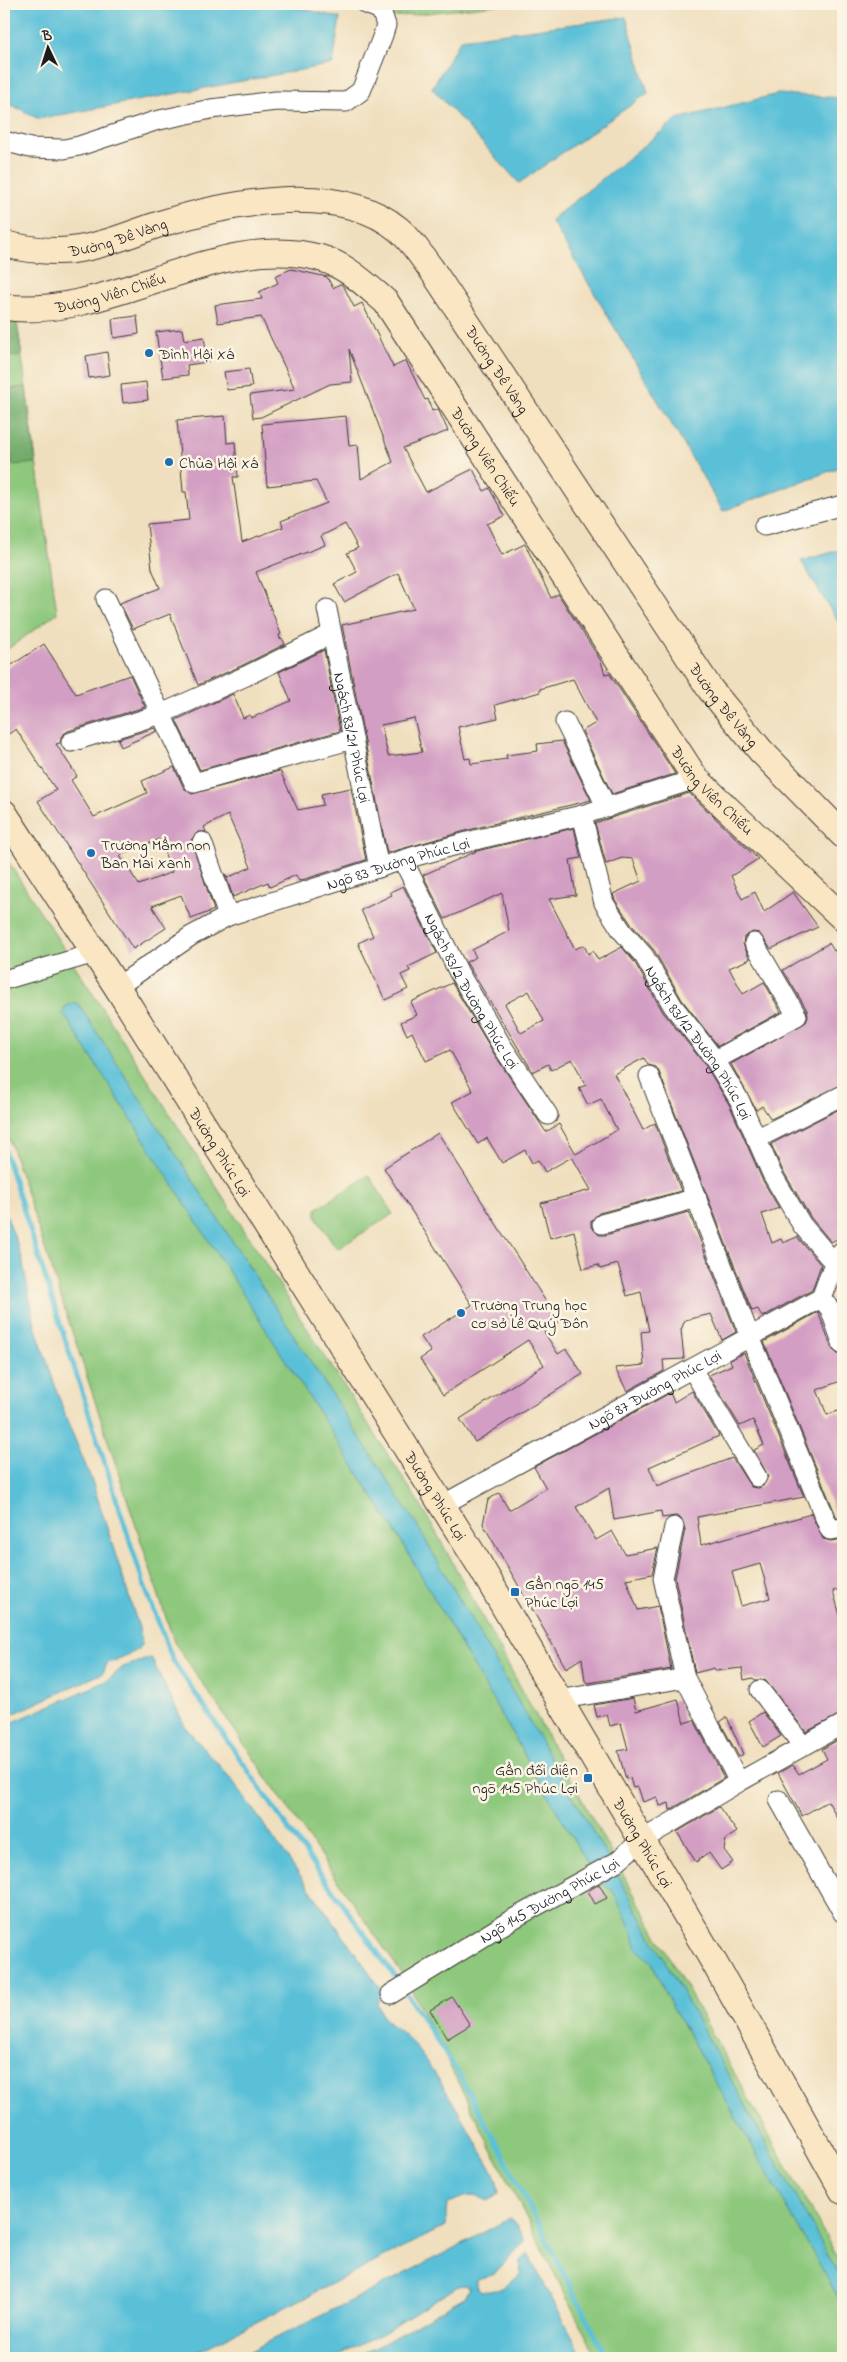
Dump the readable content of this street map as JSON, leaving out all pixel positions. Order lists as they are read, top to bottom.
{
  "streets": {
    "street": [
      "Đường Đê Vàng",
      "Đường Viên Chiếu",
      "Ngách 83/21 Phúc Lợi",
      "Ngõ 83 Đường Phúc Lợi",
      "Ngách 83/2 Đường Phúc Lợi",
      "Ngách 83/12 Đường Phúc Lợi",
      "Đường Phúc Lợi",
      "Ngõ 87 Đường Phúc Lợi",
      "Ngõ 145 Đường Phúc Lợi"
    ]
  },
  "crossings": [
    ["Đường Viên Chiếu", "Ngõ 83 Đường Phúc Lợi"],
    ["Ngách 83/21 Phúc Lợi", "Ngõ 83 Đường Phúc Lợi"],
    ["Ngõ 83 Đường Phúc Lợi", "Ngách 83/2 Đường Phúc Lợi"],
    ["Ngõ 83 Đường Phúc Lợi", "Ngách 83/12 Đường Phúc Lợi"],
    ["Ngõ 83 Đường Phúc Lợi", "Đường Phúc Lợi"],
    ["Đường Phúc Lợi", "Ngõ 87 Đường Phúc Lợi"],
    ["Đường Phúc Lợi", "Ngõ 145 Đường Phúc Lợi"]
  ],
  "places": {
    "other": [
      "Đình Hội Xá",
      "Chùa Hội Xá",
      "Trường Mầm non Ban Mai Xanh",
      "Trường Trung học cơ sở Lê Quý Đôn"
    ],
    "transit": ["Gần ngõ 145 Phúc Lợi", "Gần đối diện ngõ 145 Phúc Lợi"]
  },
  "north": "top"
}
